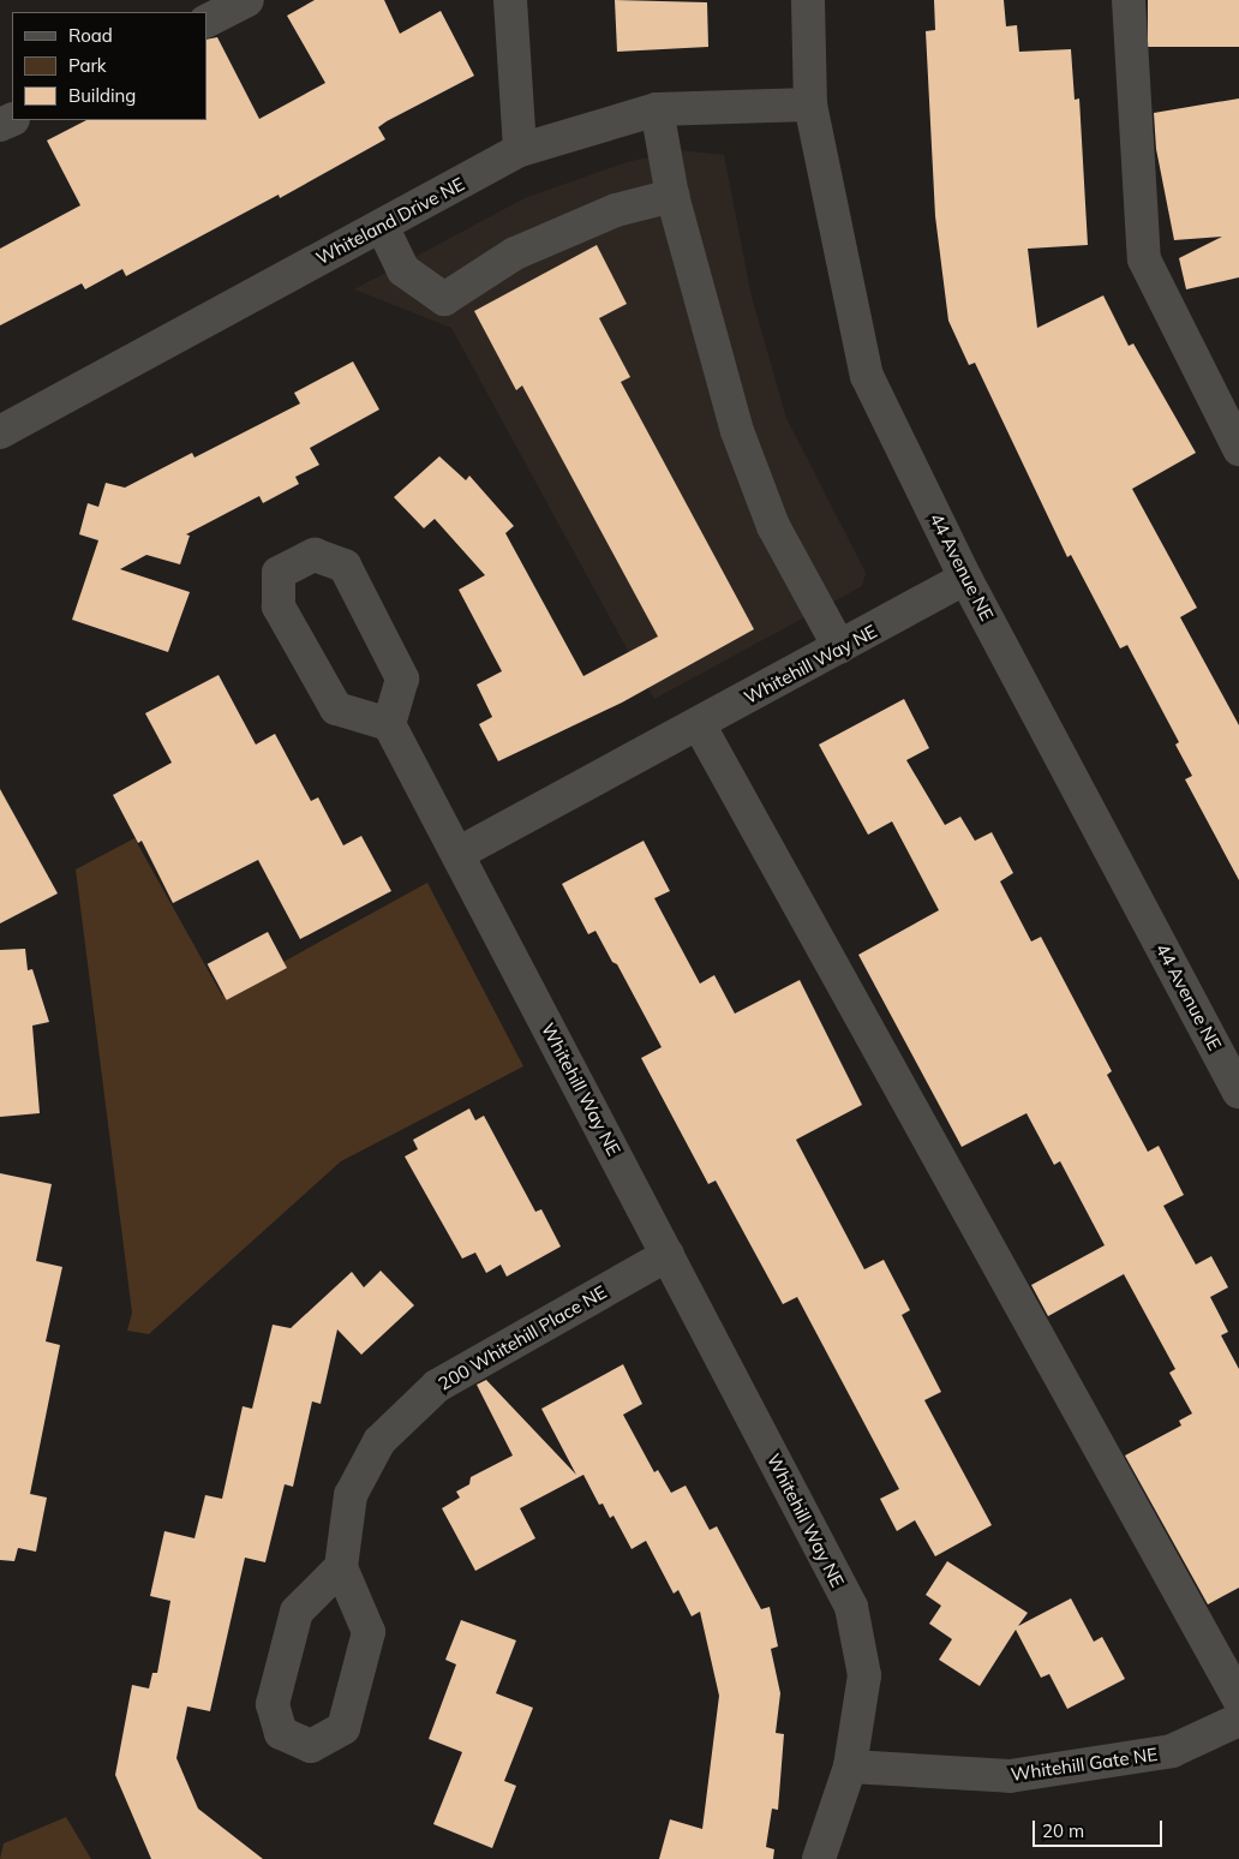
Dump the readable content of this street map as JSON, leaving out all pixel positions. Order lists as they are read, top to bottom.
{
  "streets": {
    "street": [
      "Whiteland Drive NE",
      "44 Avenue NE",
      "Whitehill Way NE",
      "200 Whitehill Place NE",
      "Whitehill Gate NE"
    ]
  },
  "crossings": [
    ["Whiteland Drive NE", "44 Avenue NE"],
    ["44 Avenue NE", "Whitehill Way NE"],
    ["Whitehill Way NE", "200 Whitehill Place NE"],
    ["Whitehill Way NE", "Whitehill Gate NE"]
  ],
  "legend": ["Road", "Park", "Building"],
  "scale_bar": "20 m"
}
